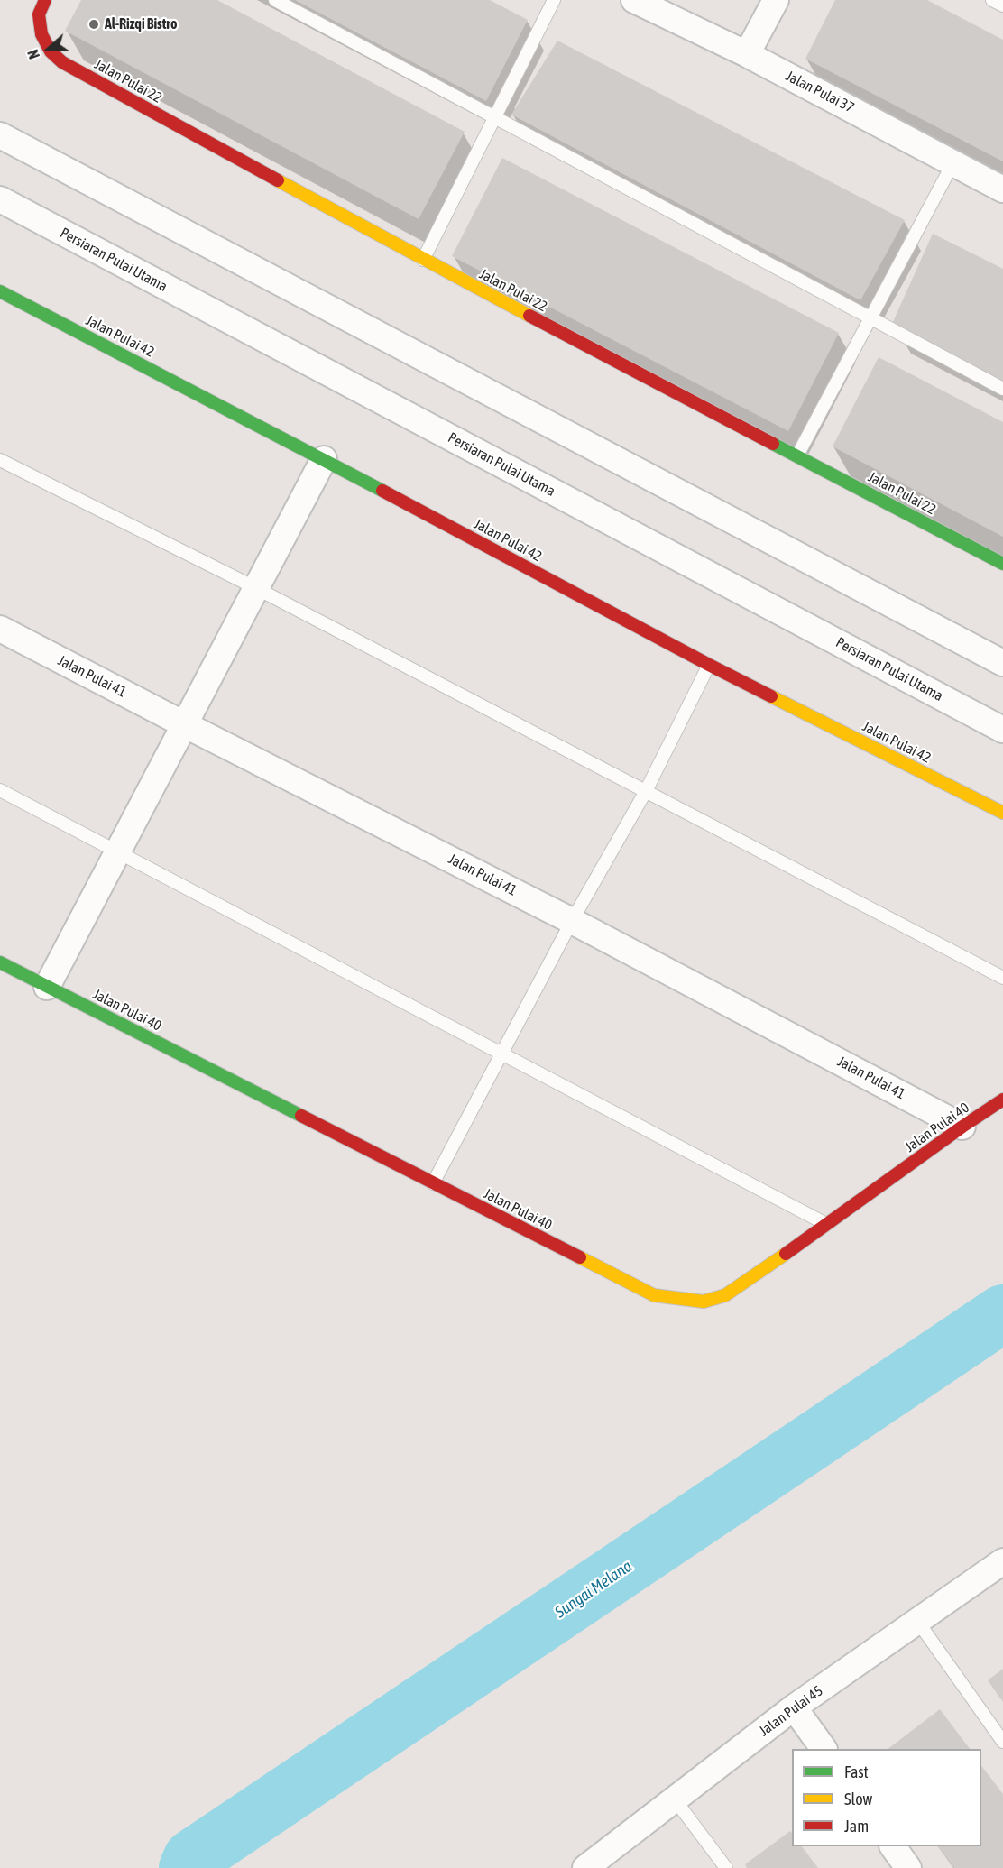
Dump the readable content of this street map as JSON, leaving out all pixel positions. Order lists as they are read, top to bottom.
{
  "streets": {
    "street": [
      "Jalan Pulai 22",
      "Jalan Pulai 37",
      "Persiaran Pulai Utama",
      "Jalan Pulai 42",
      "Jalan Pulai 41",
      "Jalan Pulai 40",
      "Jalan Pulai 45"
    ]
  },
  "crossings": [
    ["Jalan Pulai 41", "Jalan Pulai 40"]
  ],
  "water": ["Sungai Melana"],
  "places": ["Al-Rizqi Bistro"],
  "legend": ["Fast", "Slow", "Jam"],
  "north": "left"
}
